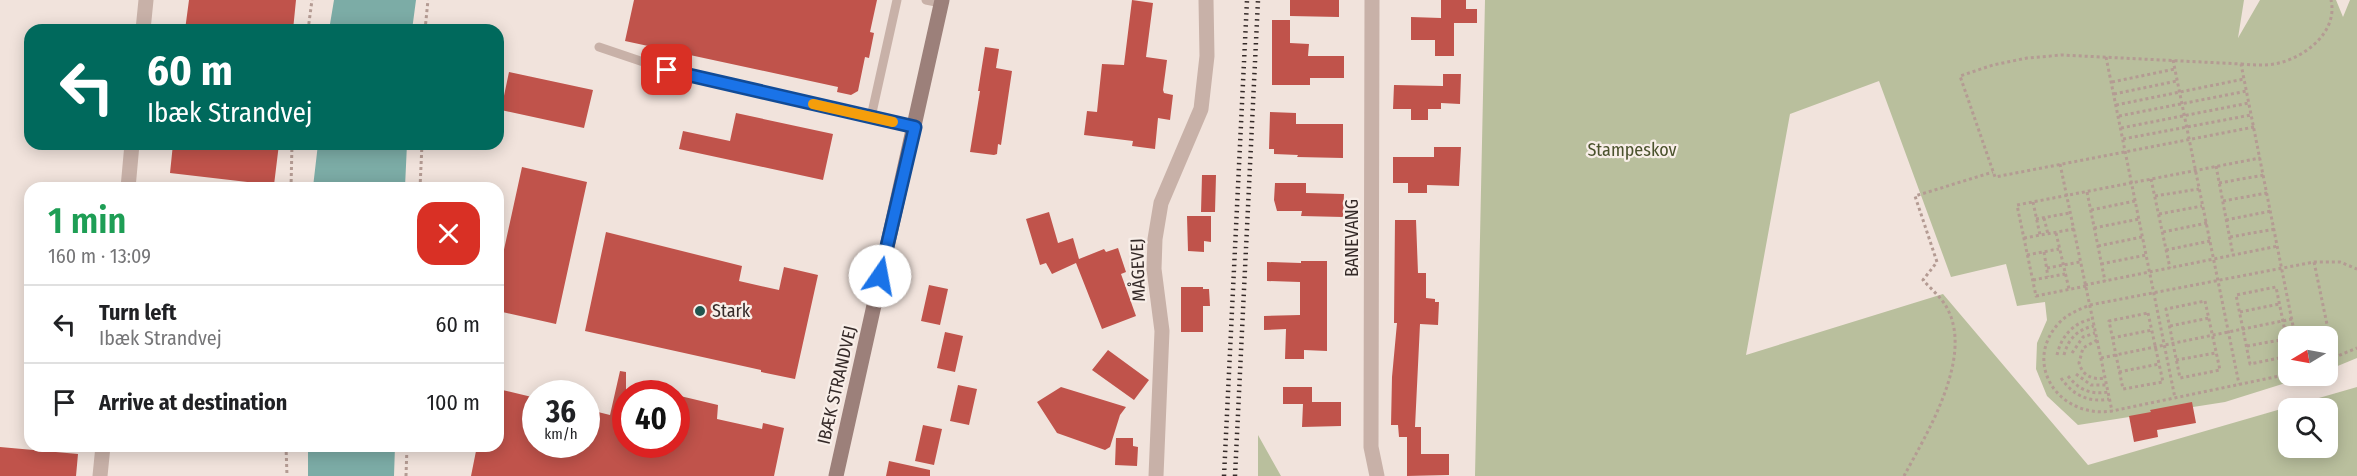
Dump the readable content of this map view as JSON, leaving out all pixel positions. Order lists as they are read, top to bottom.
{
  "streets": {
    "street": ["BANEVANG", "MÅGEVEJ", "IBÆK STRANDVEJ"]
  },
  "parks": ["Stampeskov"],
  "places": ["Stark"],
  "north": "left",
  "page": {
    "turn": ["60 m", "Ibæk Strandvej"],
    "heading": ["1 min", "160 m · 13:09"],
    "list": [
      {
        "name": "Turn left",
        "note": "Ibæk Strandvej",
        "value": "60 m"
      },
      {
        "name": "Arrive at destination",
        "value": "100 m"
      }
    ],
    "speed": "36 km/h",
    "limit": "40"
  }
}
